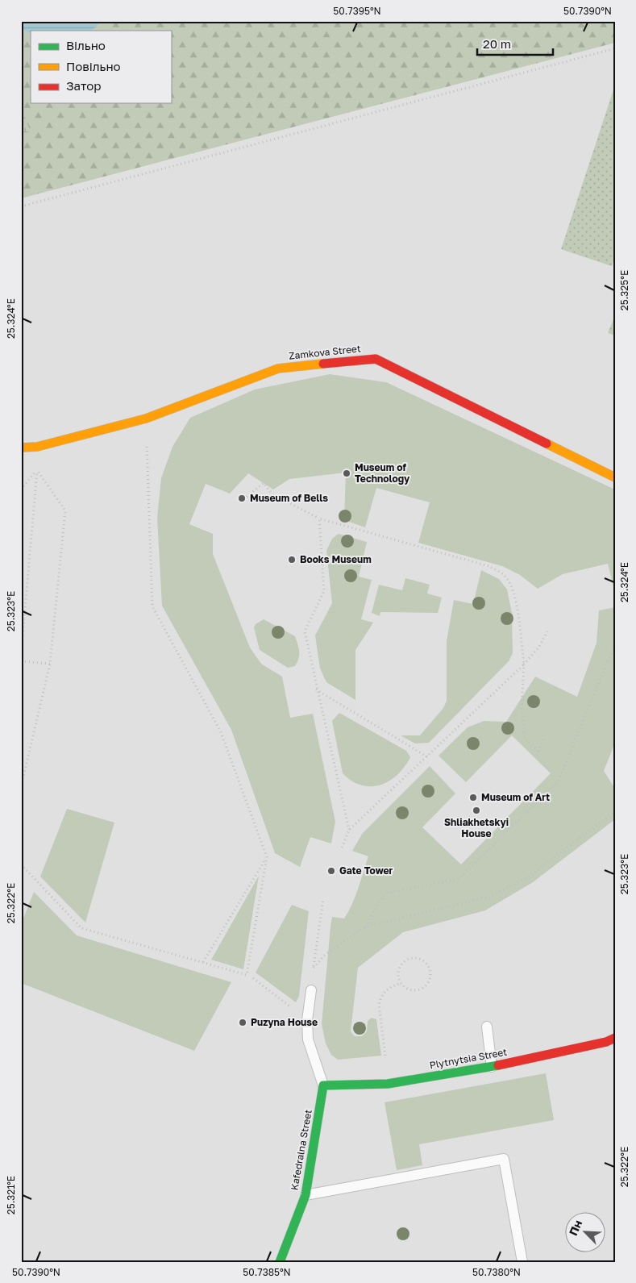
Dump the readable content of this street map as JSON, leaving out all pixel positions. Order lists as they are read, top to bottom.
{
  "streets": {
    "street": ["Zamkova Street", "Plytnytsia Street", "Kafedralna Street"]
  },
  "crossings": [
    ["Plytnytsia Street", "Kafedralna Street"]
  ],
  "places": [
    "Museum of Technology",
    "Museum of Bells",
    "Books Museum",
    "Museum of Art",
    "Shliakhetskyi House",
    "Gate Tower",
    "Puzyna House"
  ],
  "legend": ["Вільно", "Повільно", "Затор"],
  "scale_bar": "20 m",
  "north": "top left",
  "coordinates": [
    "50.7395°N",
    "50.7390°N",
    "25.325°E",
    "25.324°E",
    "25.323°E",
    "25.322°E",
    "25.321°E",
    "50.7385°N",
    "50.7380°N"
  ]
}
